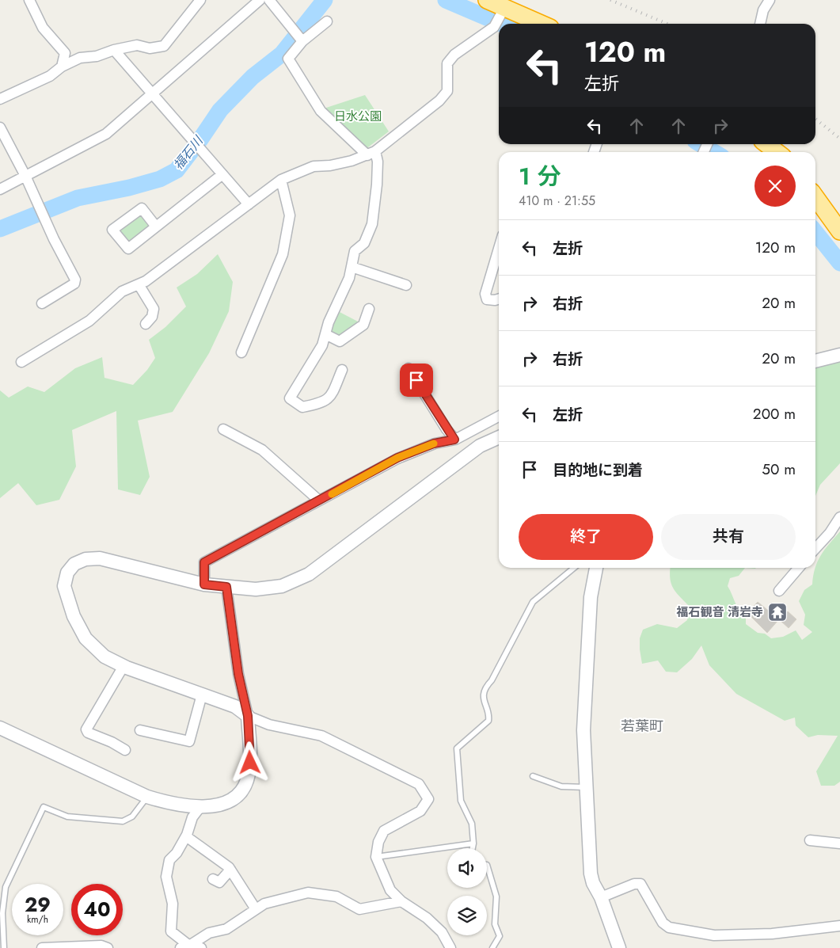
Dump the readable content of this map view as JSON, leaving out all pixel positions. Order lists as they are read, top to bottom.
{
  "districts": ["若葉町"],
  "water": ["福石川"],
  "parks": ["日水公園"],
  "places": {
    "temple": ["福石観音 清岩寺"]
  },
  "page": {
    "turn": ["120 m", "左折"],
    "heading": ["1 分", "410 m · 21:55"],
    "list": [
      {
        "name": "左折",
        "value": "120 m"
      },
      {
        "name": "右折",
        "value": "20 m"
      },
      {
        "name": "右折",
        "value": "20 m"
      },
      {
        "name": "左折",
        "value": "200 m"
      },
      {
        "name": "目的地に到着",
        "value": "50 m"
      }
    ],
    "buttons": ["終了", "共有"],
    "speed": "29 km/h",
    "limit": "40"
  }
}
